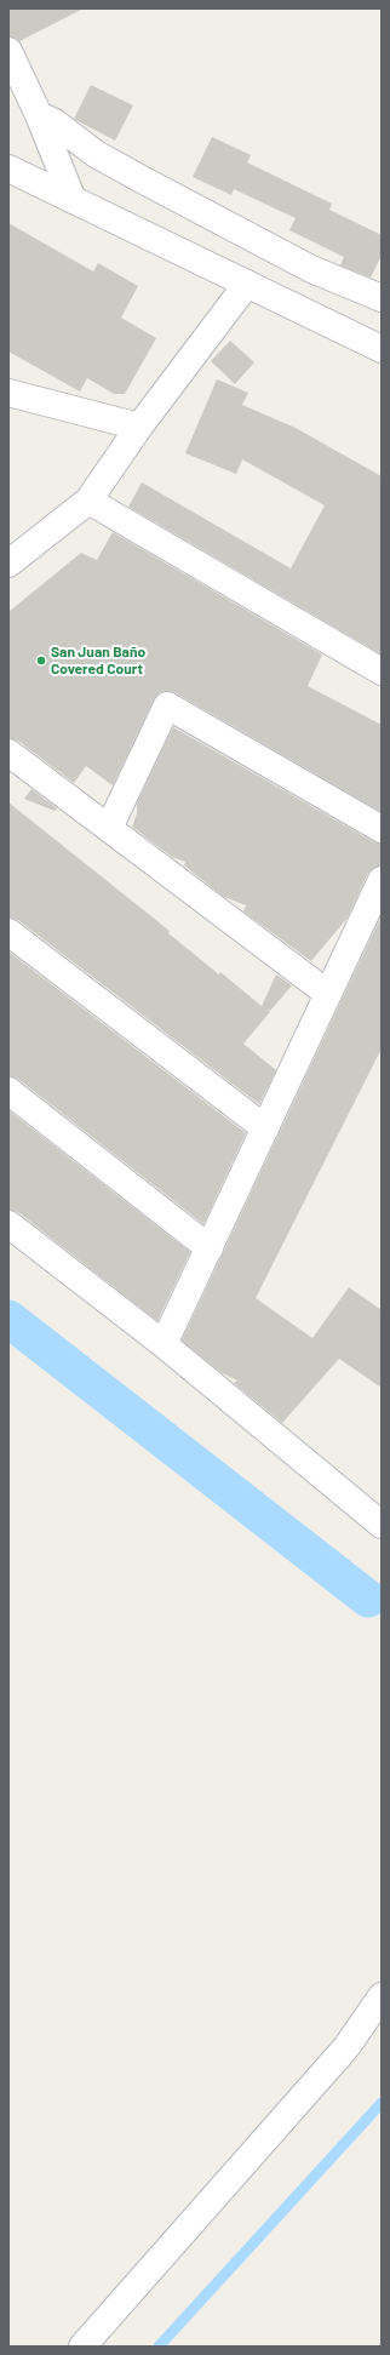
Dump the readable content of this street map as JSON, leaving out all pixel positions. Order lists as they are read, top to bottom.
{
  "places": ["San Juan Baño Covered Court"]
}
